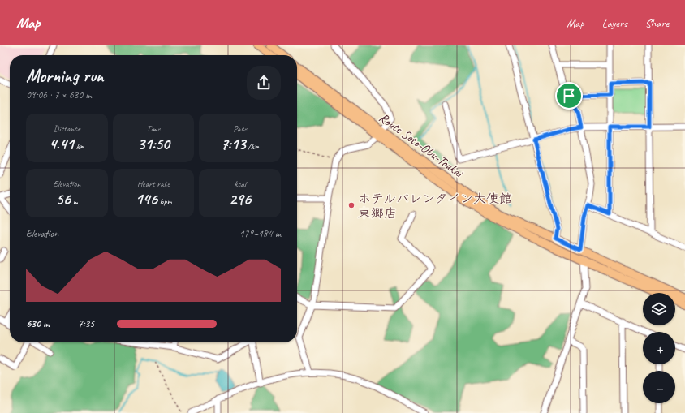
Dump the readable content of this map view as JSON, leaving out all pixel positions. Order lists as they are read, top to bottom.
{
  "streets": {
    "main road": ["Route Seto-Obu-Toukai"]
  },
  "places": ["ホテルバレンタイン大使館 東郷店"],
  "page": {
    "header": "Map",
    "nav": ["Map", "Layers", "Share"],
    "heading": ["Morning run", "09:06 · 7 × 630 m"],
    "stats": [
      ["Distance", "4.41 km"],
      ["Time", "31:50"],
      ["Pace", "7:13 /km"],
      ["Elevation", "56 m"],
      ["Heart rate", "146 bpm"],
      ["kcal", "296"]
    ],
    "chart": ["Elevation", "179–184 m"],
    "map_buttons": ["+", "−"],
    "list": [
      {
        "name": "630 m",
        "note": "7:35"
      }
    ]
  }
}
